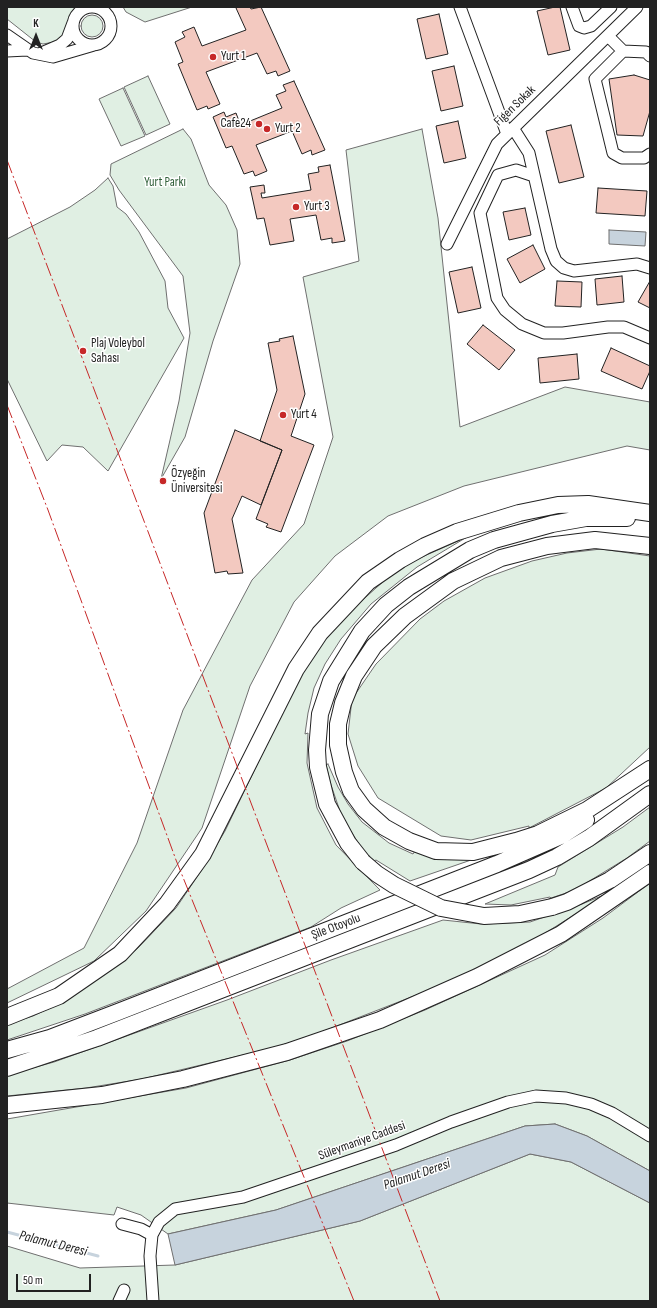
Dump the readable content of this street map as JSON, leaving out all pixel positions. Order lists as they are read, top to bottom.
{
  "streets": {
    "highway": ["Şile Otoyolu"],
    "street": ["Figen Sokak", "Süleymaniye Caddesi"]
  },
  "water": ["Palamut Deresi"],
  "parks": ["Yurt Parkı"],
  "places": [
    "Yurt 1",
    "Cafe24",
    "Yurt 2",
    "Yurt 3",
    "Plaj Voleybol Sahası",
    "Yurt 4",
    "Özyeğin Üniversitesi"
  ],
  "scale_bar": "50 m",
  "north": "top"
}
